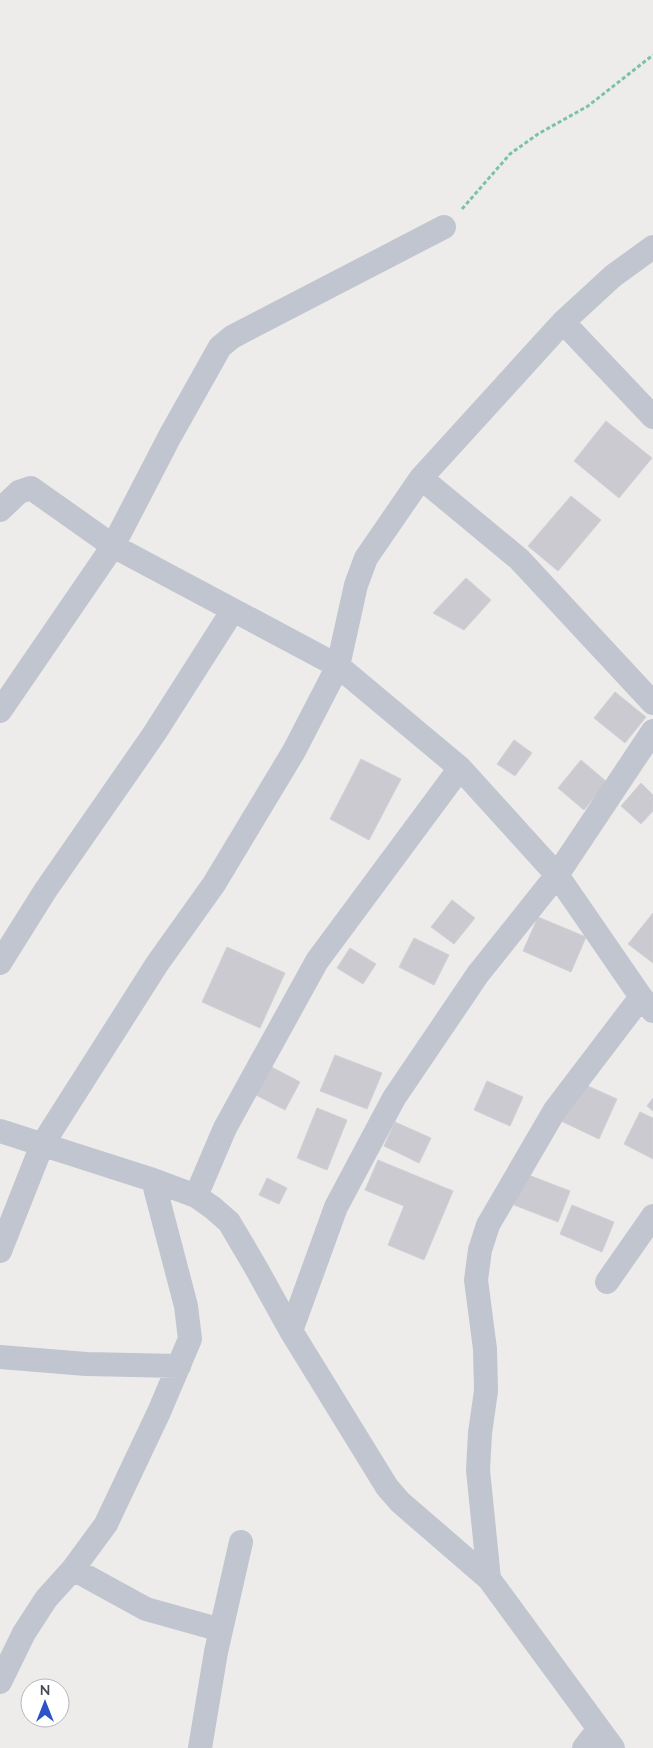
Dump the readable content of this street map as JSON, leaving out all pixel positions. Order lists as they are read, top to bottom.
{
  "north": "top"
}
